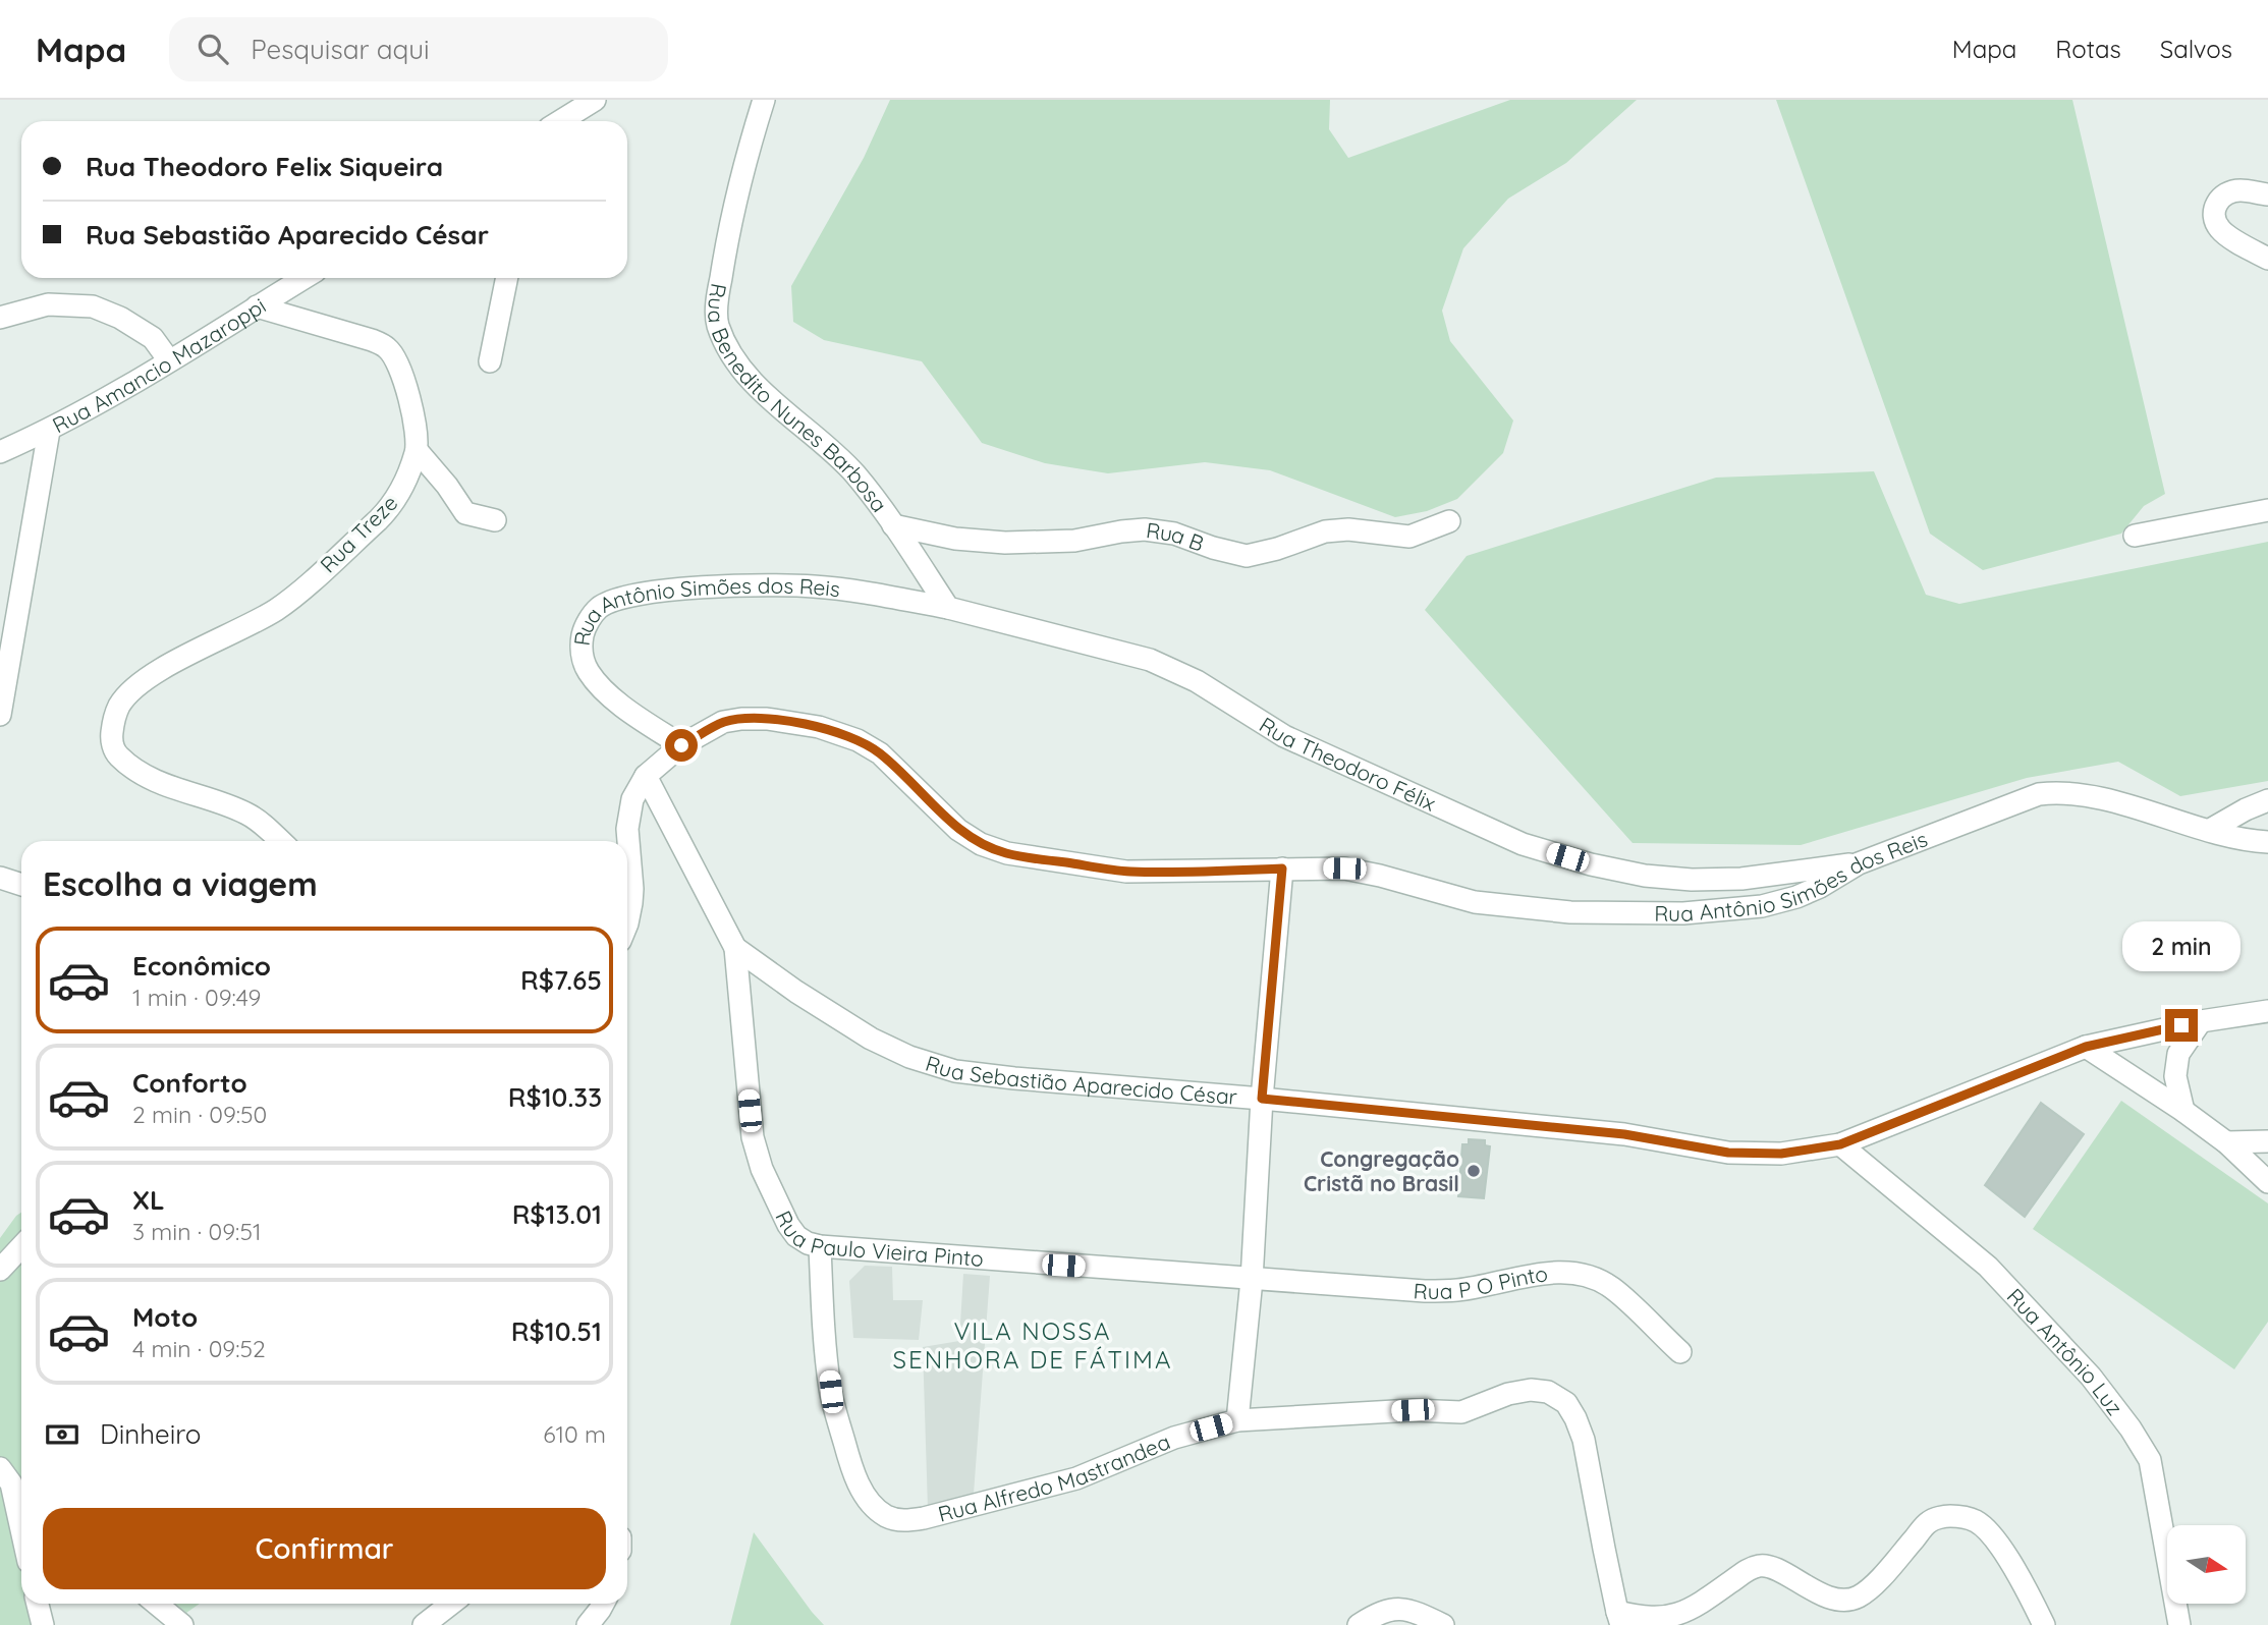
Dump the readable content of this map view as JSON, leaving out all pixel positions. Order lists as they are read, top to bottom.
{
  "streets": {
    "street": [
      "Rua Amancio Mazaroppi",
      "Rua Benedito Nunes Barbosa",
      "Rua Treze",
      "Rua B",
      "Rua Antônio Simões dos Reis",
      "Rua Theodoro Félix",
      "Rua Sebastião Aparecido César",
      "Rua Paulo Vieira Pinto",
      "Rua P O Pinto",
      "Rua Antônio Luz",
      "Rua Alfredo Mastrandea"
    ]
  },
  "crossings": [
    ["Rua Benedito Nunes Barbosa", "Rua B"],
    ["Rua Antônio Simões dos Reis", "Rua Theodoro Félix"],
    ["Rua Sebastião Aparecido César", "Rua Paulo Vieira Pinto"],
    ["Rua Sebastião Aparecido César", "Rua Antônio Luz"],
    ["Rua Paulo Vieira Pinto", "Rua P O Pinto"],
    ["Rua Paulo Vieira Pinto", "Rua Alfredo Mastrandea"]
  ],
  "districts": ["VILA NOSSA SENHORA DE FÁTIMA"],
  "places": ["Congregação Cristã no Brasil"],
  "north": "right",
  "page": {
    "header": "Mapa",
    "search": "Pesquisar aqui",
    "nav": ["Mapa", "Rotas", "Salvos"],
    "banner": ["Rua Theodoro Felix Siqueira", "Rua Sebastião Aparecido César"],
    "heading": "Escolha a viagem",
    "bubble": "2 min",
    "list": [
      {
        "name": "Econômico",
        "note": "1 min · 09:49",
        "value": "R$7.65"
      },
      {
        "name": "Conforto",
        "note": "2 min · 09:50",
        "value": "R$10.33"
      },
      {
        "name": "XL",
        "note": "3 min · 09:51",
        "value": "R$13.01"
      },
      {
        "name": "Moto",
        "note": "4 min · 09:52",
        "value": "R$10.51"
      }
    ],
    "pay": ["Dinheiro", "610 m"],
    "buttons": "Confirmar"
  }
}
